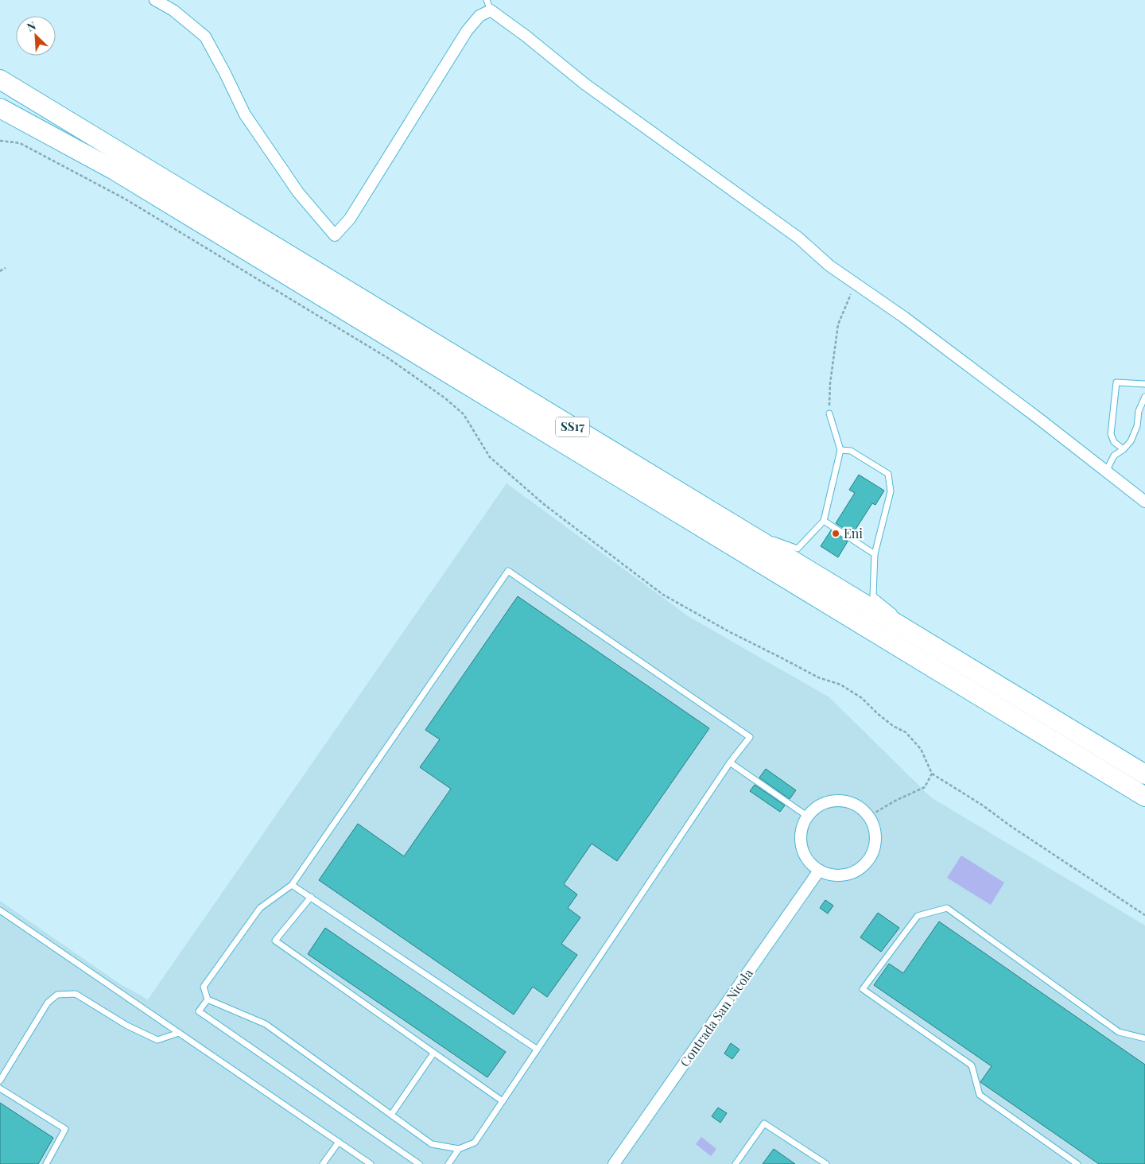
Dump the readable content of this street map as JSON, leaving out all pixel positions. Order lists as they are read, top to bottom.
{
  "streets": {
    "highway": ["SS17"],
    "street": ["Contrada San Nicola"]
  },
  "places": ["Eni"],
  "north": "top left"
}
